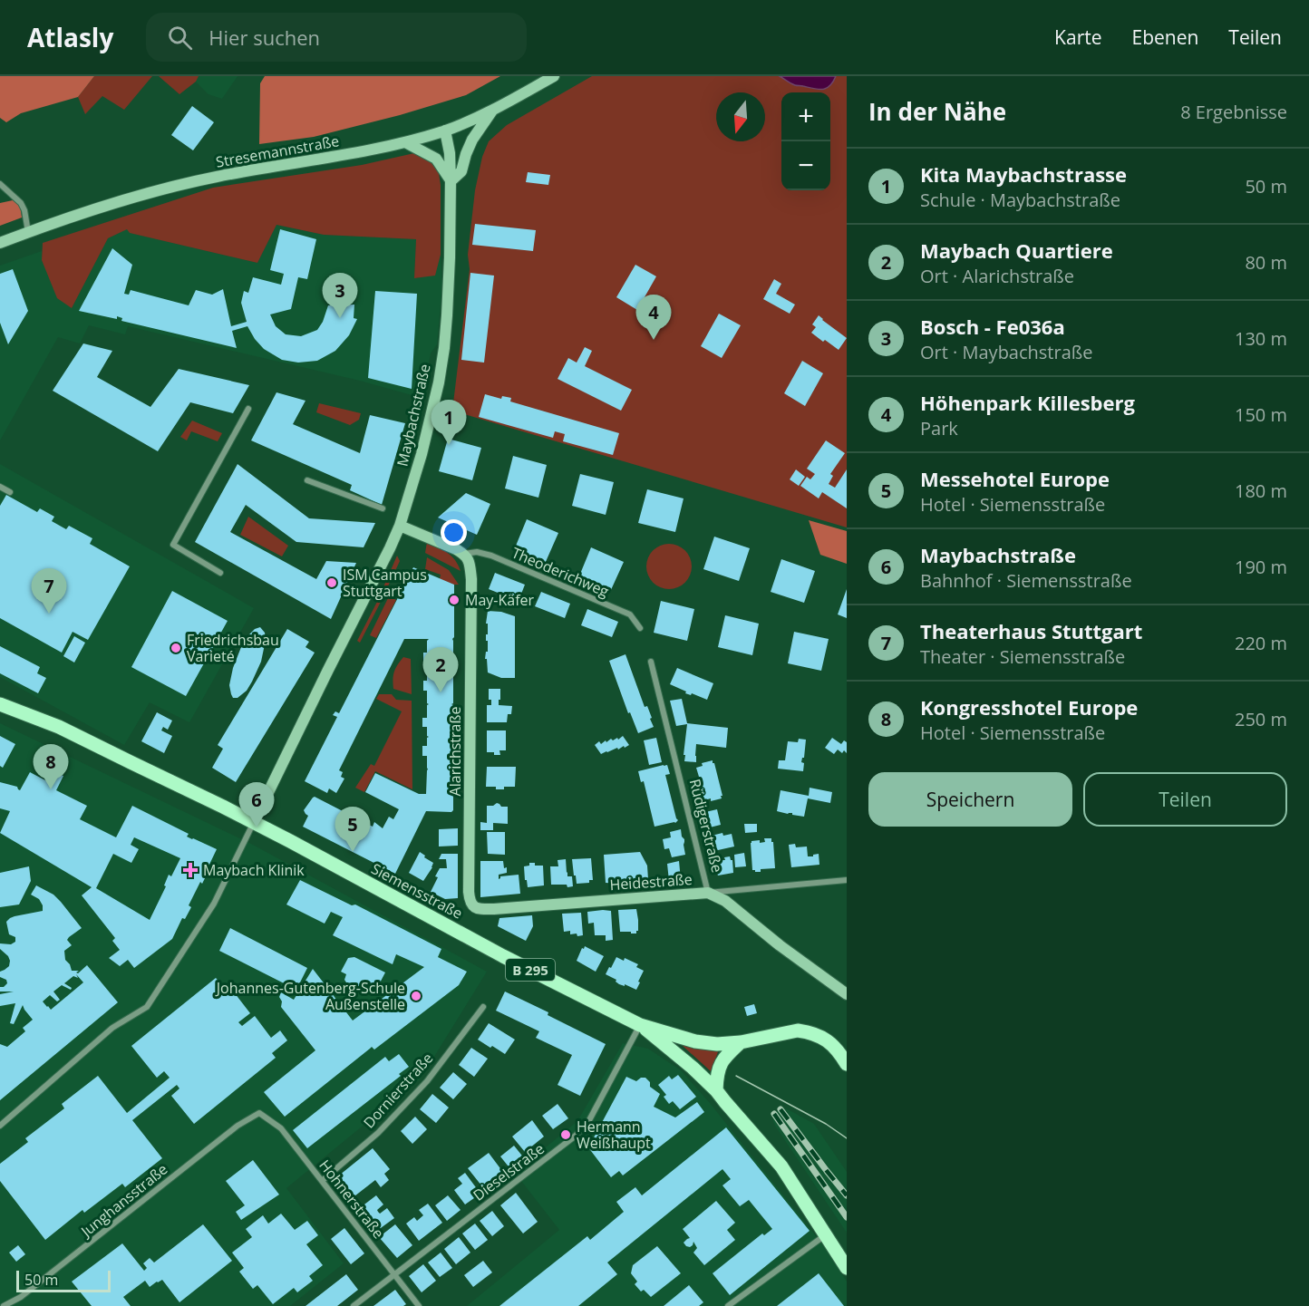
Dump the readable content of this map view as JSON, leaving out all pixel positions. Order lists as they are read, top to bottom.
{
  "streets": {
    "main road": [
      "Stresemannstraße",
      "Maybachstraße",
      "Alarichstraße",
      "Rüdigerstraße",
      "Heidestraße",
      "Siemensstraße",
      "B 295"
    ],
    "street": [
      "Theoderichweg",
      "Dornierstraße",
      "Dieselstraße",
      "Hohnerstraße",
      "Junghansstraße"
    ]
  },
  "crossings": [
    ["Stresemannstraße", "Maybachstraße"],
    ["Maybachstraße", "Siemensstraße"],
    ["Theoderichweg", "Alarichstraße"],
    ["Alarichstraße", "Heidestraße"],
    ["Rüdigerstraße", "Heidestraße"],
    ["Siemensstraße", "B 295"],
    ["Siemensstraße", "Dieselstraße"],
    ["Dornierstraße", "Hohnerstraße"],
    ["Dieselstraße", "Hohnerstraße"],
    ["Hohnerstraße", "Junghansstraße"]
  ],
  "places": {
    "other": [
      "ISM Campus Stuttgart",
      "May-Käfer",
      "Friedrichsbau Varieté",
      "Johannes-Gutenberg-Schule Außenstelle",
      "Hermann Weißhaupt"
    ],
    "health": ["Maybach Klinik"]
  },
  "scale_bar": "50 m",
  "north": "bottom",
  "page": {
    "header": "Atlasly",
    "search": "Hier suchen",
    "nav": ["Karte", "Ebenen", "Teilen"],
    "heading": ["In der Nähe", "8 Ergebnisse"],
    "map_buttons": ["+", "−"],
    "list": [
      {
        "mark": "1",
        "name": "Kita Maybachstrasse",
        "note": "Schule · Maybachstraße",
        "value": "50 m"
      },
      {
        "mark": "2",
        "name": "Maybach Quartiere",
        "note": "Ort · Alarichstraße",
        "value": "80 m"
      },
      {
        "mark": "3",
        "name": "Bosch - Fe036a",
        "note": "Ort · Maybachstraße",
        "value": "130 m"
      },
      {
        "mark": "4",
        "name": "Höhenpark Killesberg",
        "note": "Park",
        "value": "150 m"
      },
      {
        "mark": "5",
        "name": "Messehotel Europe",
        "note": "Hotel · Siemensstraße",
        "value": "180 m"
      },
      {
        "mark": "6",
        "name": "Maybachstraße",
        "note": "Bahnhof · Siemensstraße",
        "value": "190 m"
      },
      {
        "mark": "7",
        "name": "Theaterhaus Stuttgart",
        "note": "Theater · Siemensstraße",
        "value": "220 m"
      },
      {
        "mark": "8",
        "name": "Kongresshotel Europe",
        "note": "Hotel · Siemensstraße",
        "value": "250 m"
      }
    ],
    "pins": [
      "3",
      "4",
      "1",
      "7",
      "2",
      "8",
      "6",
      "5"
    ],
    "buttons": ["Speichern", "Teilen"],
    "scale": "50 m"
  }
}
